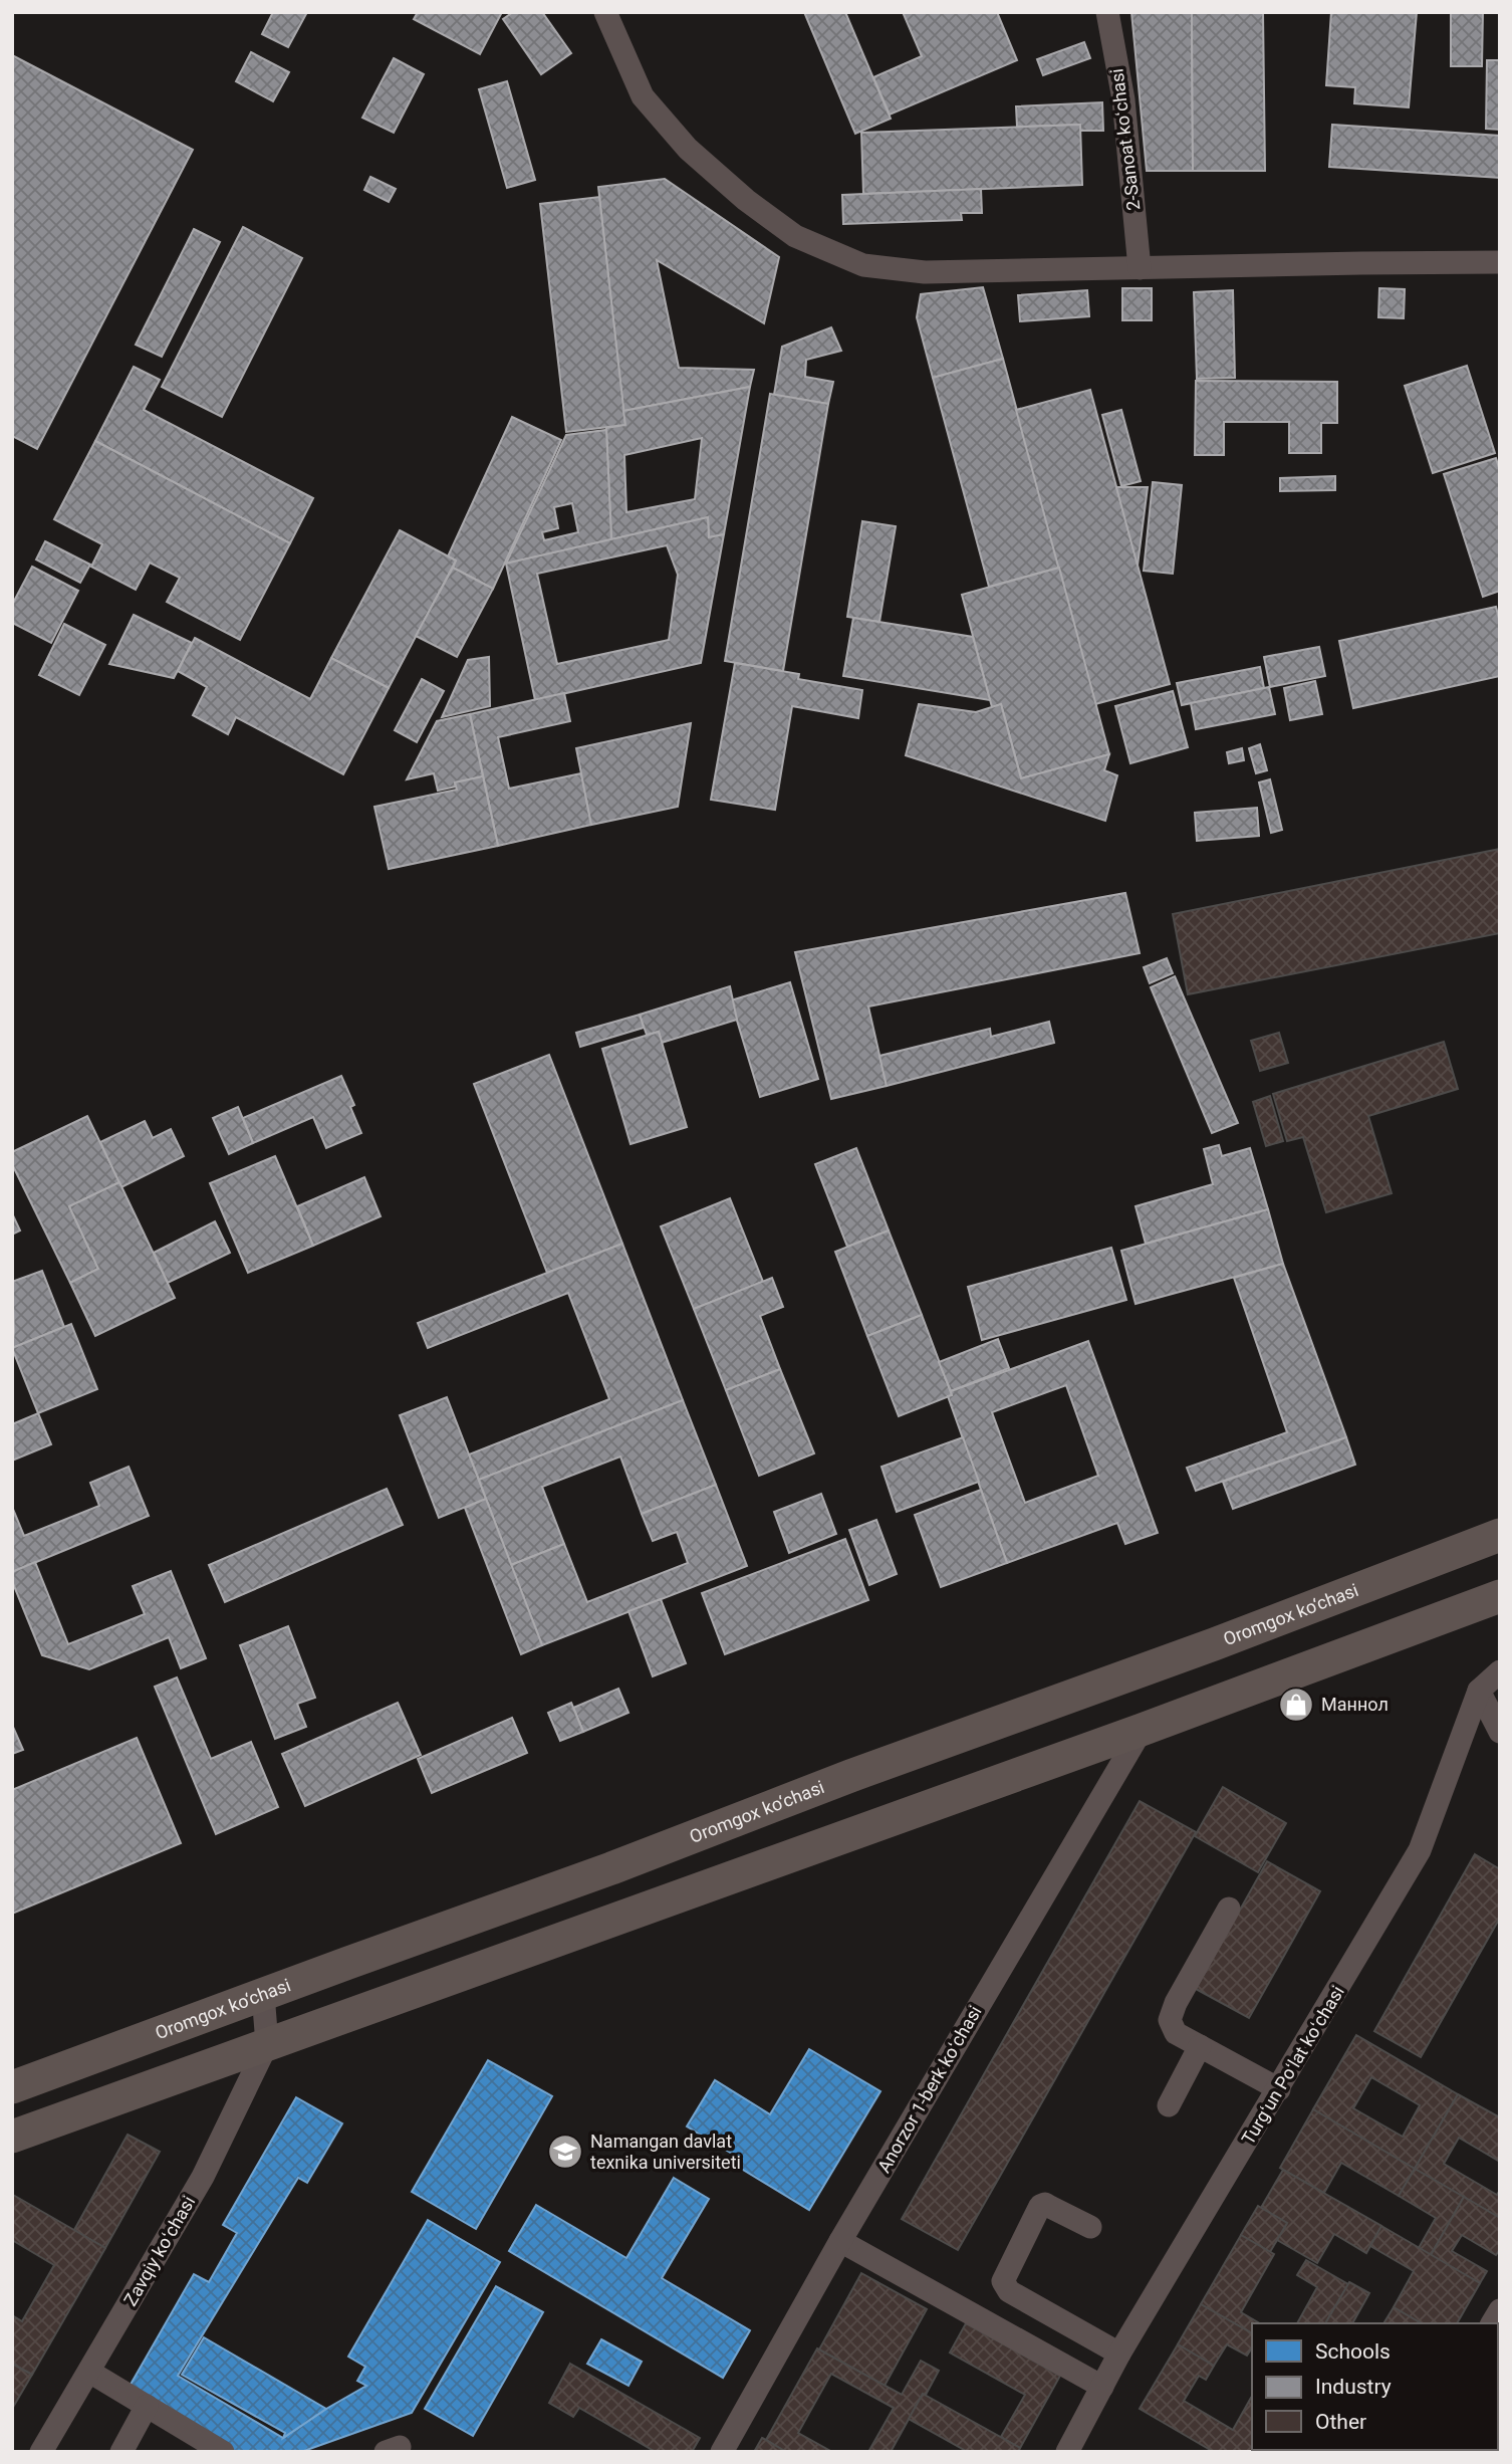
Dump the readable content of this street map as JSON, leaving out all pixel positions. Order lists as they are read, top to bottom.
{
  "streets": {
    "main road": ["Oromgox ko‘chasi"],
    "street": [
      "2-Sanoat koʻchasi",
      "Turgʻun Poʻlat koʻchasi",
      "Anorzor 1-berk koʻchasi",
      "Zavqiy koʻchasi"
    ]
  },
  "places": {
    "shop": ["Маннол"],
    "school or university": ["Namangan davlat texnika universiteti"]
  },
  "legend": ["Schools", "Industry", "Other"]
}
